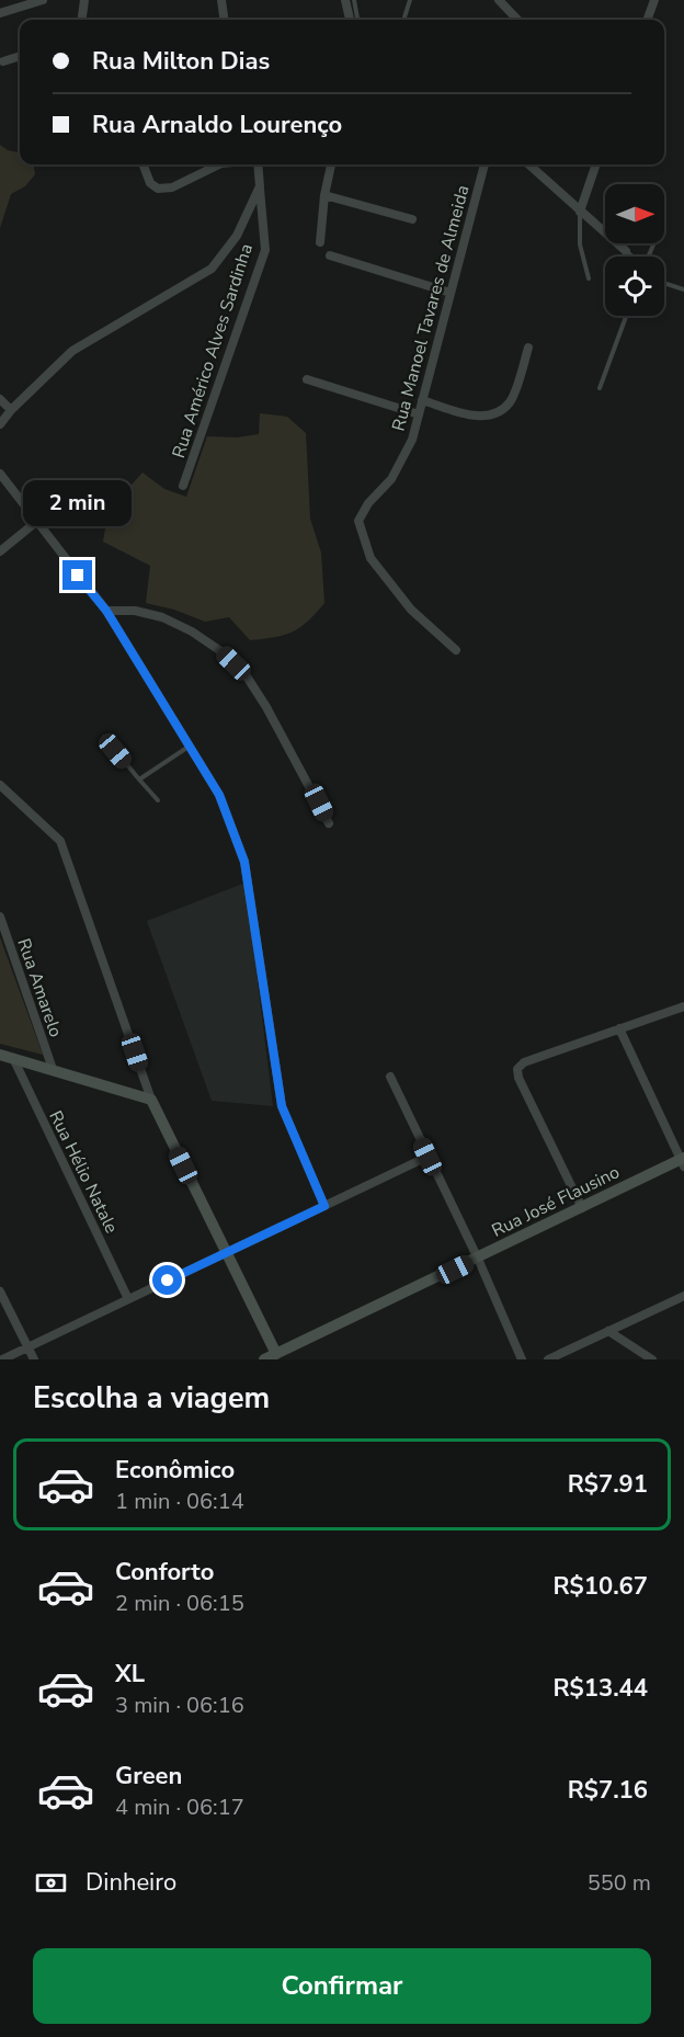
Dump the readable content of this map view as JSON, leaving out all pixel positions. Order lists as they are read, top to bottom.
{
  "streets": {
    "street": [
      "Rua Manoel Tavares de Almeida",
      "Rua Américo Alves Sardinha",
      "Rua Amarelo",
      "Rua Hélio Natale",
      "Rua José Flausino"
    ]
  },
  "north": "right",
  "page": {
    "banner": ["Rua Milton Dias", "Rua Arnaldo Lourenço"],
    "bubble": "2 min",
    "heading": "Escolha a viagem",
    "list": [
      {
        "name": "Econômico",
        "note": "1 min · 06:14",
        "value": "R$7.91"
      },
      {
        "name": "Conforto",
        "note": "2 min · 06:15",
        "value": "R$10.67"
      },
      {
        "name": "XL",
        "note": "3 min · 06:16",
        "value": "R$13.44"
      },
      {
        "name": "Green",
        "note": "4 min · 06:17",
        "value": "R$7.16"
      }
    ],
    "pay": ["Dinheiro", "550 m"],
    "buttons": "Confirmar"
  }
}
